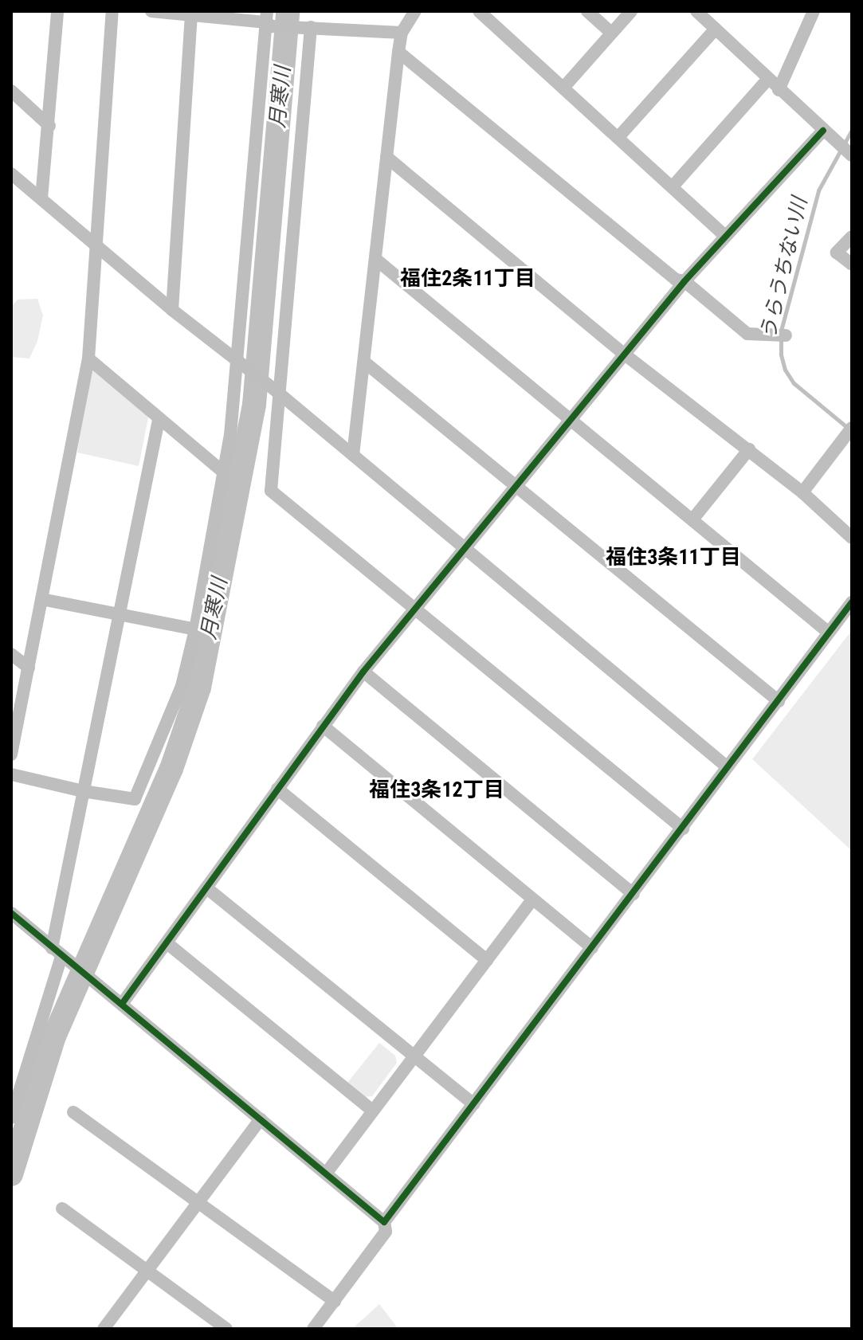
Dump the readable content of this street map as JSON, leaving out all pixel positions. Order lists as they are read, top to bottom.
{
  "districts": ["福住2条11丁目", "福住3条11丁目", "福住3条12丁目"],
  "water": ["月寒川", "うらうちない川"]
}
